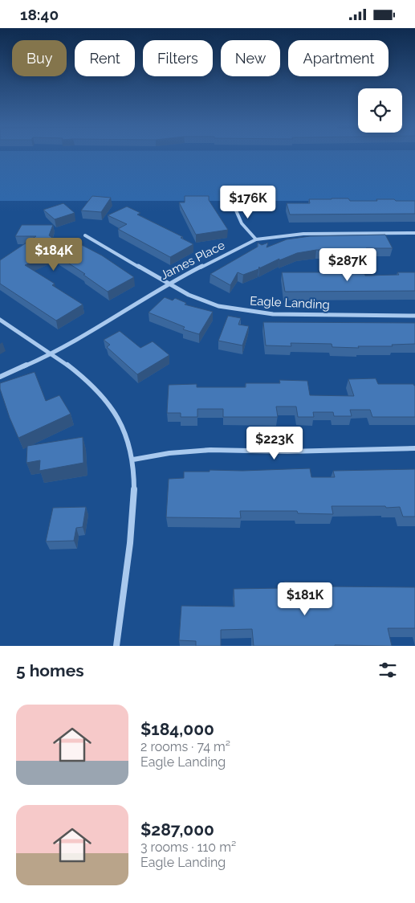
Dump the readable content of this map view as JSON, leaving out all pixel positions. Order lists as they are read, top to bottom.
{
  "streets": {
    "street": ["James Place", "Eagle Landing"]
  },
  "crossings": [
    ["James Place", "Eagle Landing"]
  ],
  "page": {
    "status": "18:40",
    "chip": [
      "Buy",
      "Rent",
      "Filters",
      "New",
      "Apartment"
    ],
    "price": [
      "$176K",
      "$184K",
      "$287K",
      "$223K",
      "$181K"
    ],
    "heading": "5 homes",
    "list": [
      {
        "name": "$184,000",
        "note": "2 rooms · 74 m² · Eagle Landing"
      },
      {
        "name": "$287,000",
        "note": "3 rooms · 110 m² · Eagle Landing"
      }
    ]
  }
}
